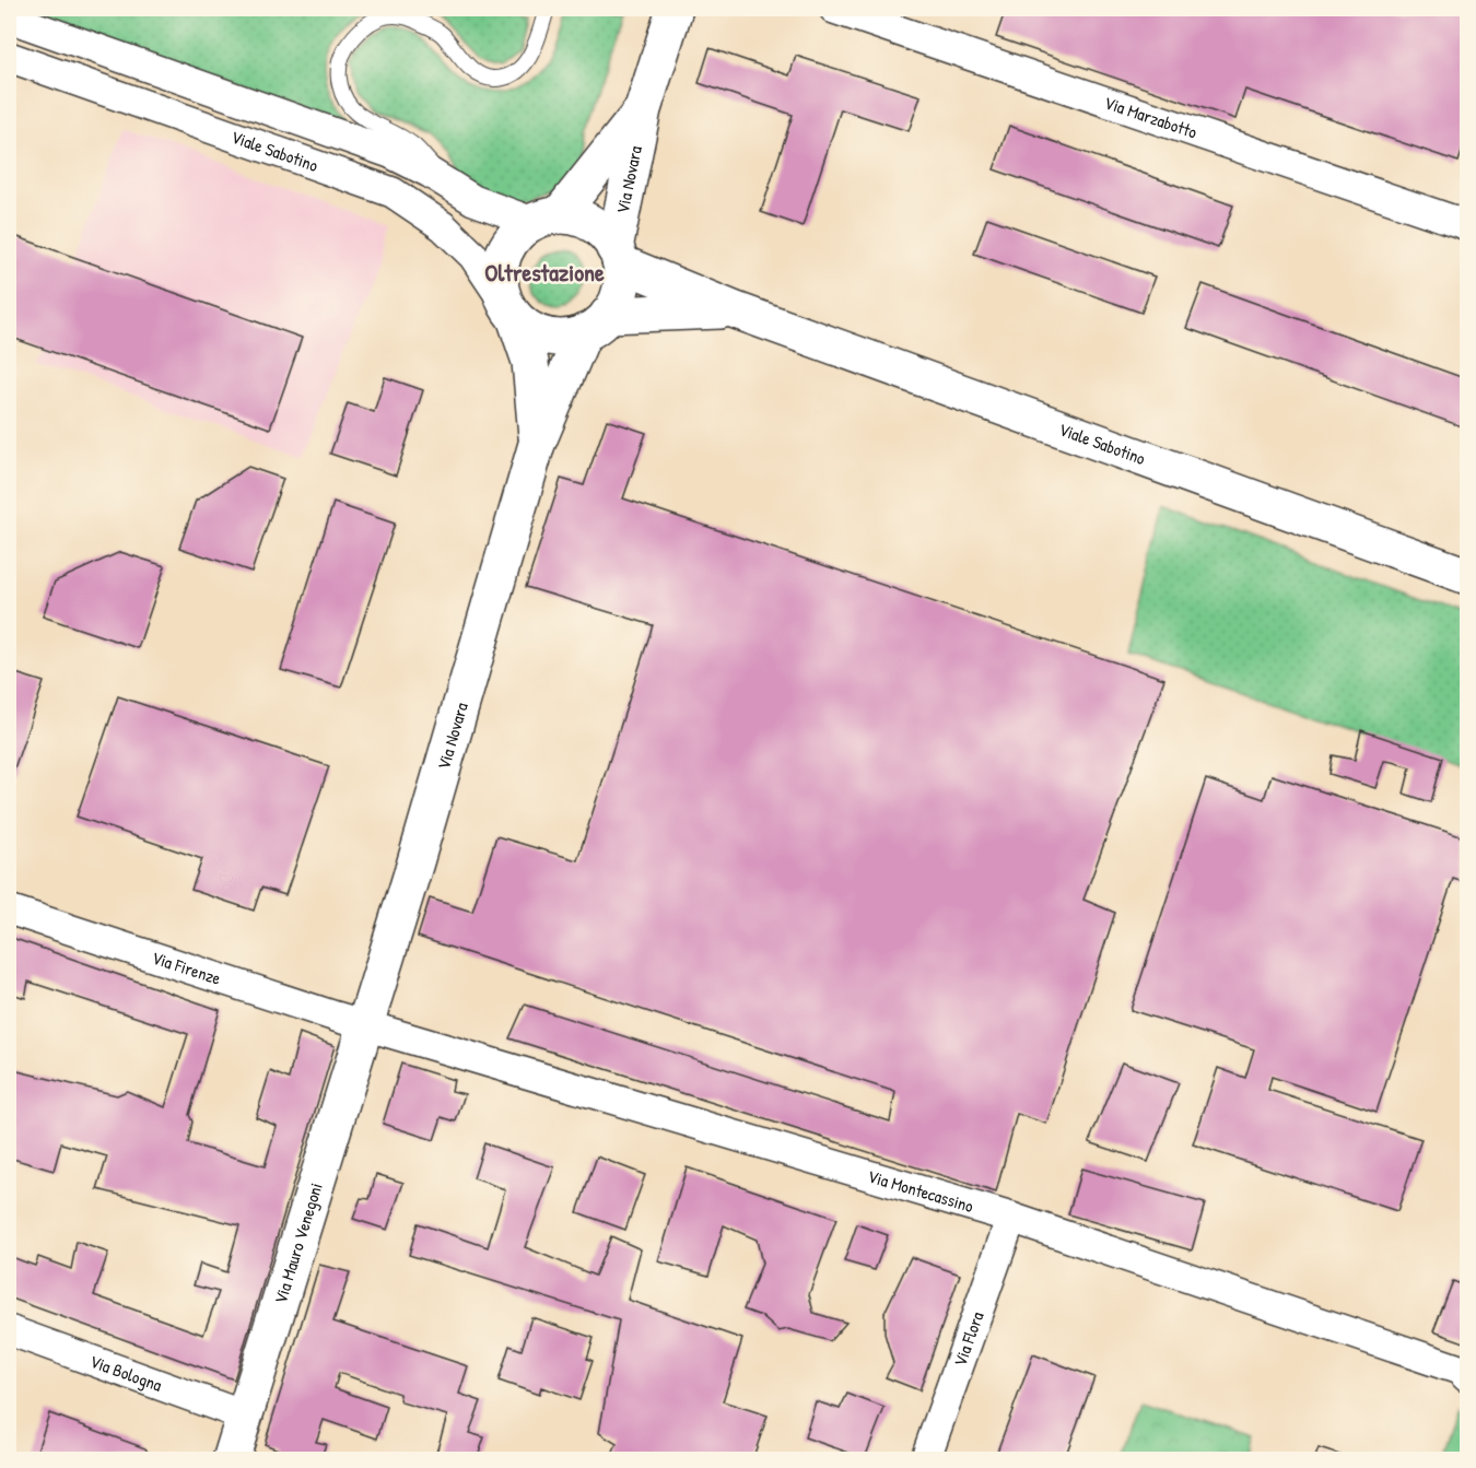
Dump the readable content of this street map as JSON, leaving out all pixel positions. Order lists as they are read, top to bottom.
{
  "streets": {
    "street": [
      "Via Marzabotto",
      "Viale Sabotino",
      "Via Novara",
      "Via Firenze",
      "Via Montecassino",
      "Via Mauro Venegoni",
      "Via Flora",
      "Via Bologna"
    ]
  },
  "crossings": [
    ["Viale Sabotino", "Via Novara"],
    ["Via Novara", "Via Firenze"],
    ["Via Novara", "Via Montecassino"],
    ["Via Novara", "Via Mauro Venegoni"],
    ["Via Firenze", "Via Montecassino"],
    ["Via Firenze", "Via Mauro Venegoni"],
    ["Via Montecassino", "Via Mauro Venegoni"],
    ["Via Montecassino", "Via Flora"],
    ["Via Mauro Venegoni", "Via Bologna"]
  ],
  "districts": ["Oltrestazione"]
}
